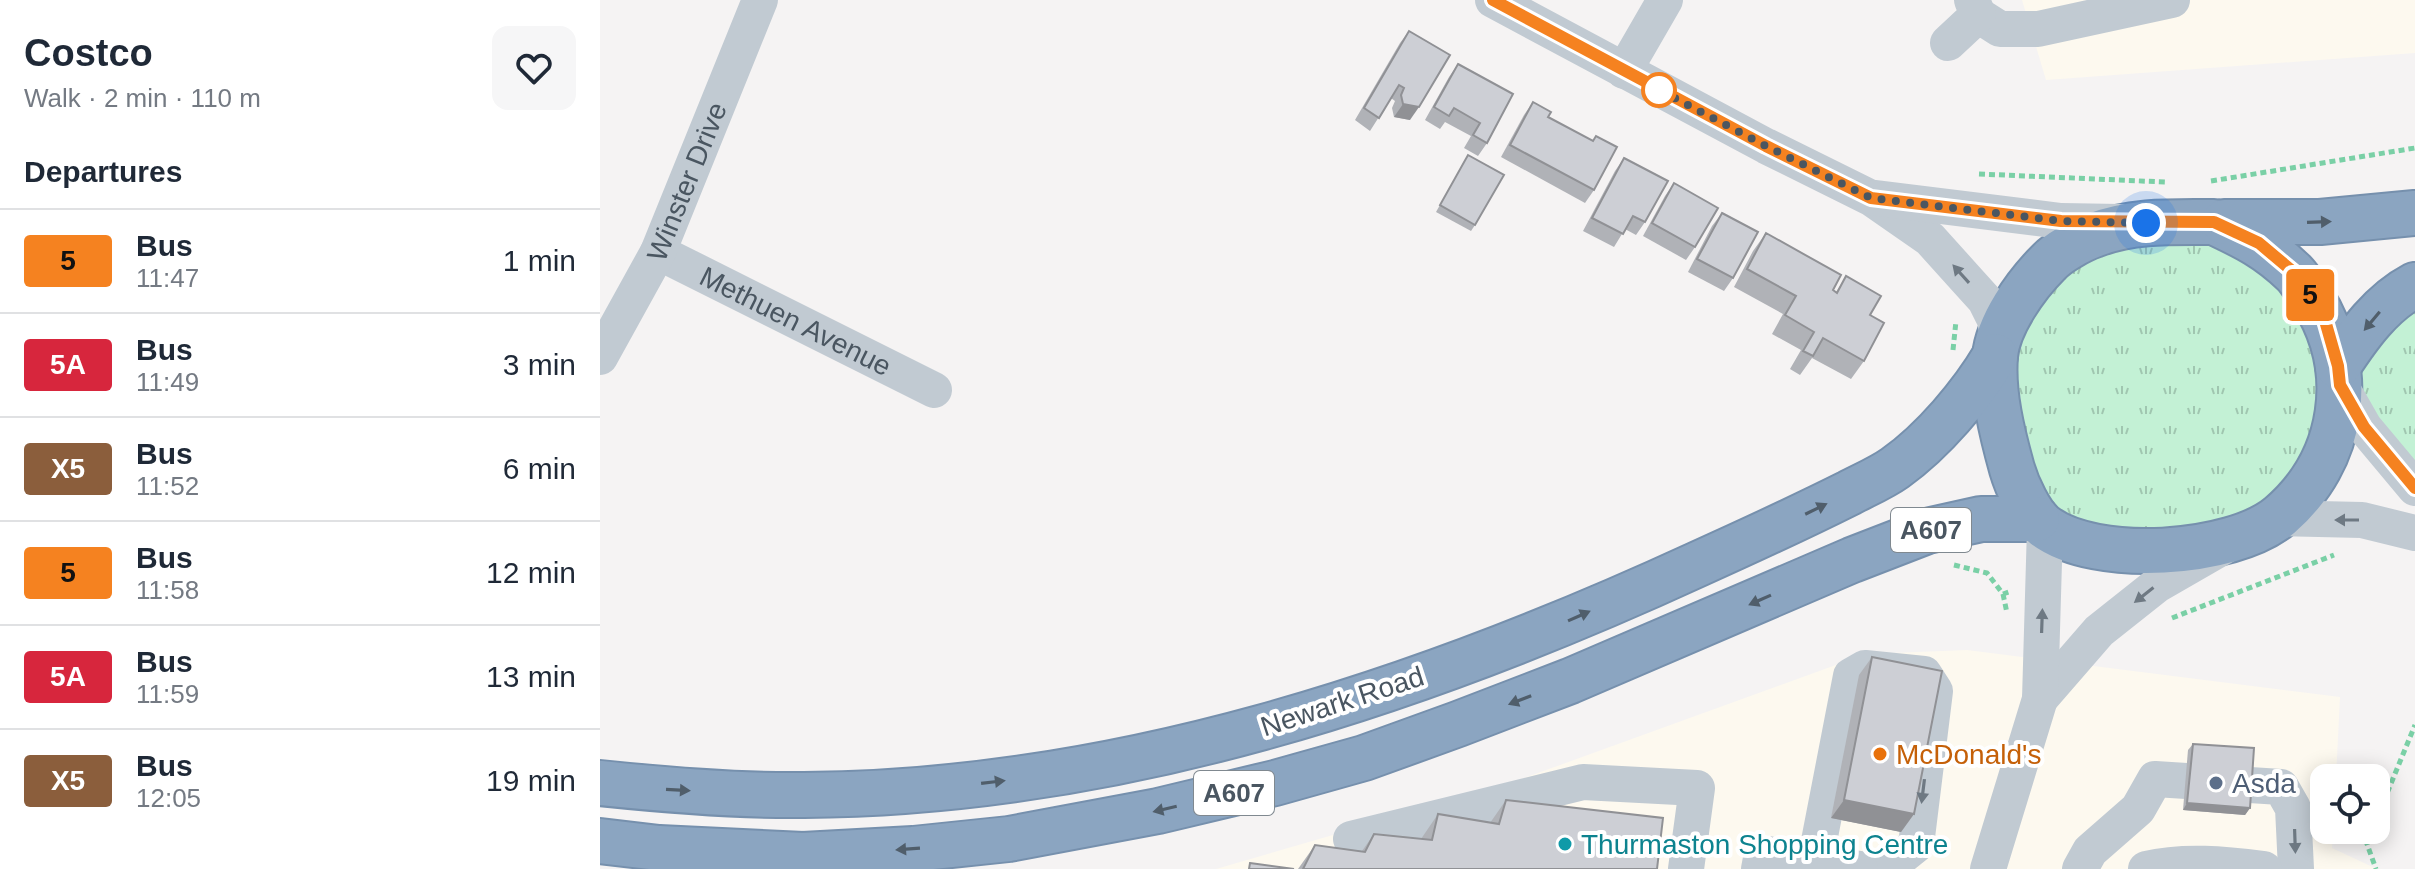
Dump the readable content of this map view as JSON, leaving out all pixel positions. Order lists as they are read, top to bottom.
{
  "streets": {
    "highway": ["A607", "Newark Road"],
    "street": ["Winster Drive", "Methuen Avenue"]
  },
  "crossings": [
    ["Winster Drive", "Methuen Avenue"]
  ],
  "places": ["McDonald's", "Asda", "Thurmaston Shopping Centre"],
  "lines": ["bus line 5"],
  "page": {
    "heading": [
      ["Costco", "Walk · 2 min · 110 m"],
      "Departures"
    ],
    "on_map": "5",
    "list": [
      {
        "mark": "5",
        "name": "Bus",
        "note": "11:47",
        "value": "1 min"
      },
      {
        "mark": "5A",
        "name": "Bus",
        "note": "11:49",
        "value": "3 min"
      },
      {
        "mark": "X5",
        "name": "Bus",
        "note": "11:52",
        "value": "6 min"
      },
      {
        "mark": "5",
        "name": "Bus",
        "note": "11:58",
        "value": "12 min"
      },
      {
        "mark": "5A",
        "name": "Bus",
        "note": "11:59",
        "value": "13 min"
      },
      {
        "mark": "X5",
        "name": "Bus",
        "note": "12:05",
        "value": "19 min"
      }
    ]
  }
}
